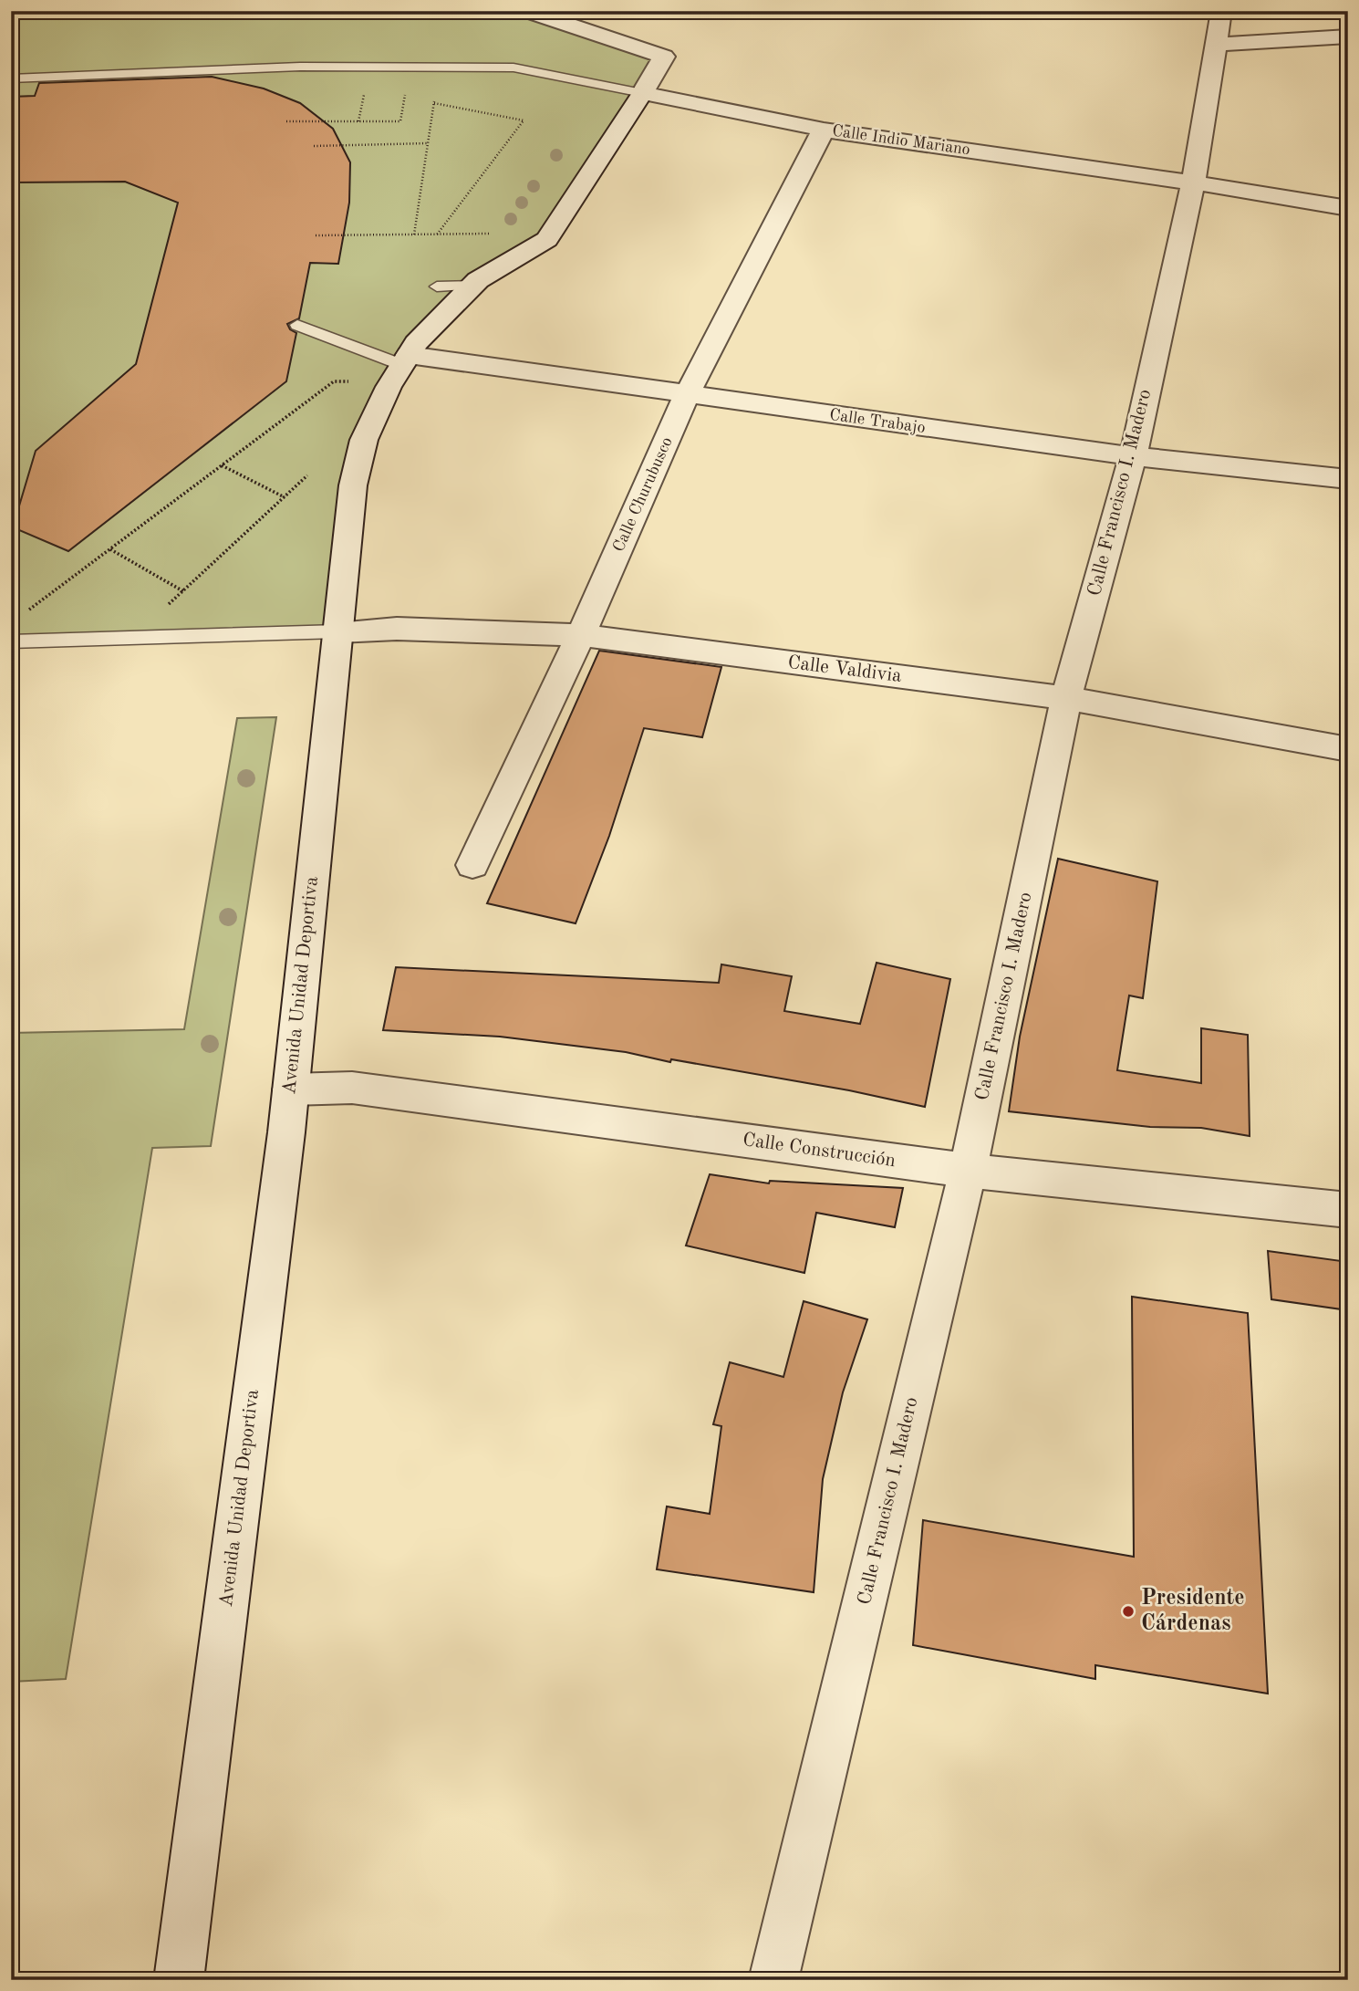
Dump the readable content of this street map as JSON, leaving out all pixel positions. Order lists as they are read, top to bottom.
{
  "streets": {
    "street": [
      "Calle Indio Mariano",
      "Calle Trabajo",
      "Calle Francisco I. Madero",
      "Calle Churubusco",
      "Calle Valdivia",
      "Avenida Unidad Deportiva",
      "Calle Construcción"
    ]
  },
  "crossings": [
    ["Calle Indio Mariano", "Calle Francisco I. Madero"],
    ["Calle Indio Mariano", "Calle Churubusco"],
    ["Calle Indio Mariano", "Avenida Unidad Deportiva"],
    ["Calle Trabajo", "Calle Francisco I. Madero"],
    ["Calle Trabajo", "Calle Churubusco"],
    ["Calle Trabajo", "Avenida Unidad Deportiva"],
    ["Calle Francisco I. Madero", "Calle Valdivia"],
    ["Calle Francisco I. Madero", "Calle Construcción"],
    ["Calle Churubusco", "Calle Valdivia"],
    ["Calle Valdivia", "Avenida Unidad Deportiva"],
    ["Avenida Unidad Deportiva", "Calle Construcción"]
  ],
  "places": ["Presidente Cárdenas"]
}
